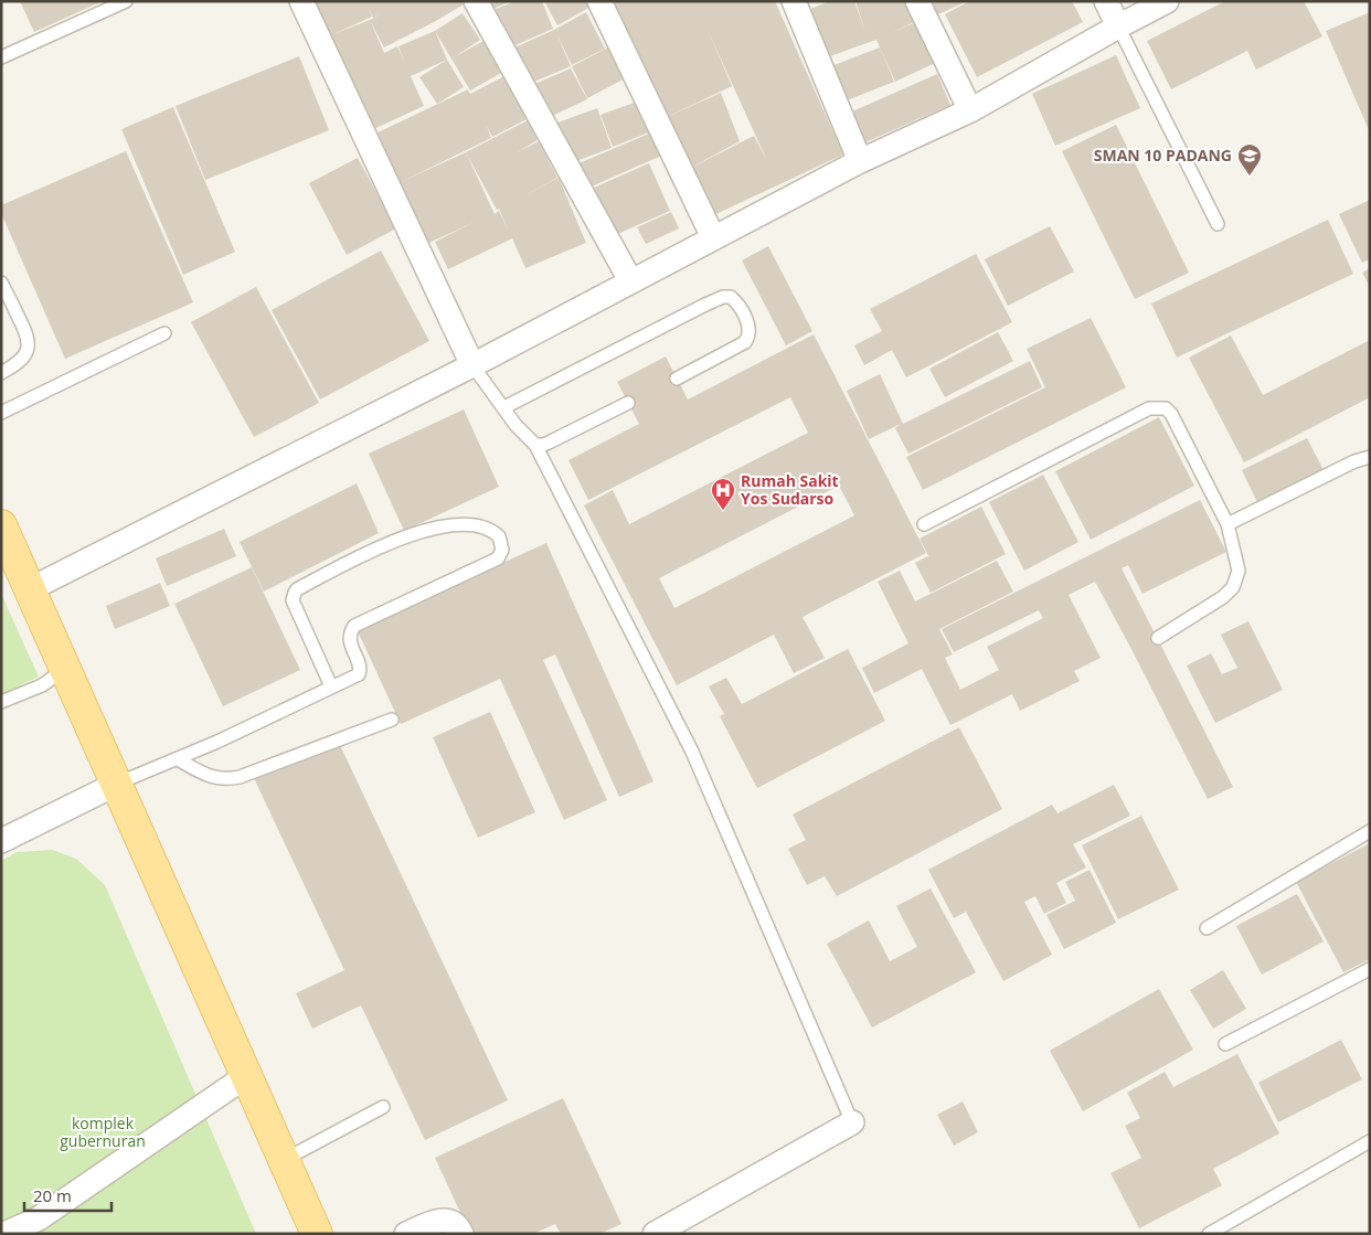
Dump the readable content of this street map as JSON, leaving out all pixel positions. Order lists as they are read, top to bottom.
{
  "parks": ["komplek gubernuran"],
  "places": {
    "school or university": ["SMAN 10 PADANG"],
    "hospital": ["Rumah Sakit Yos Sudarso"]
  },
  "scale_bar": "20 m"
}
